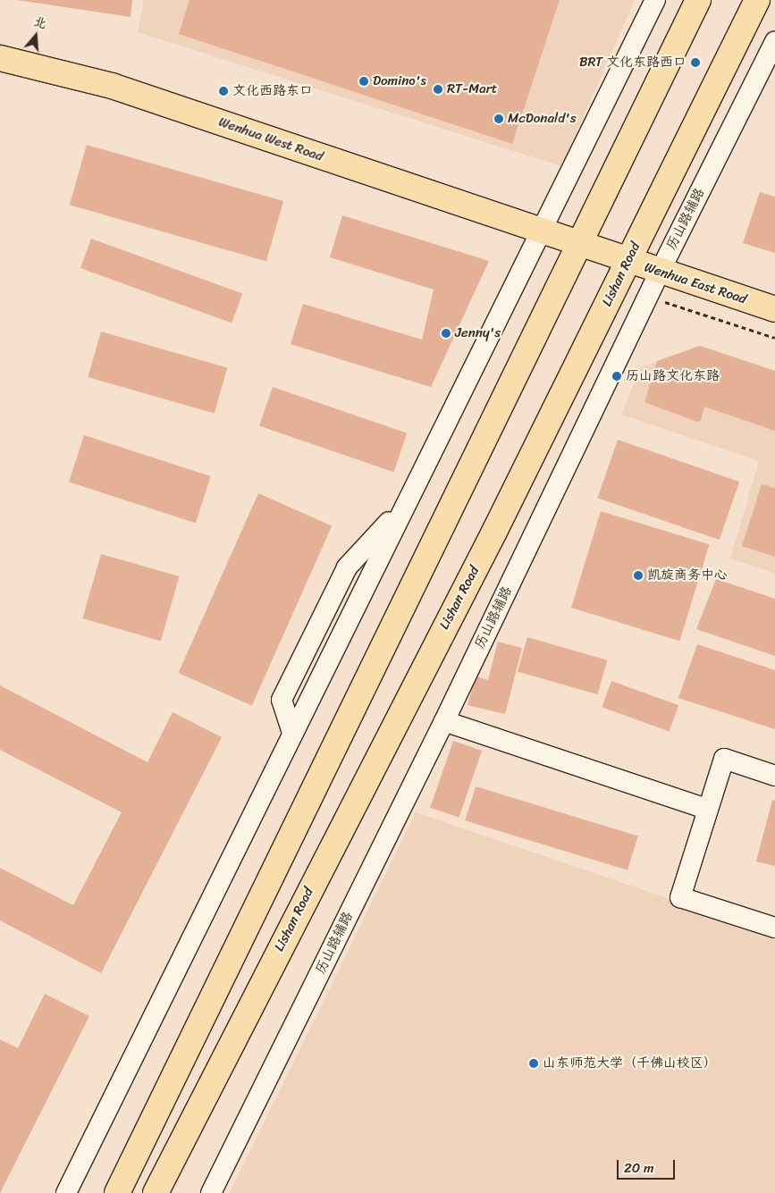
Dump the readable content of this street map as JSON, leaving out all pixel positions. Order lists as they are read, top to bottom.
{
  "streets": {
    "main road": ["Wenhua West Road", "Lishan Road", "Wenhua East Road"],
    "street": ["历山路辅路"]
  },
  "crossings": [
    ["Wenhua West Road", "Wenhua East Road"],
    ["历山路辅路", "Wenhua East Road"],
    ["Lishan Road", "Wenhua East Road"]
  ],
  "places": [
    "BRT 文化东路西口",
    "Domino's",
    "RT-Mart",
    "文化西路东口",
    "McDonald's",
    "Jenny's",
    "历山路文化东路",
    "凯旋商务中心",
    "山东师范大学（千佛山校区）"
  ],
  "scale_bar": "20 m",
  "north": "top"
}
